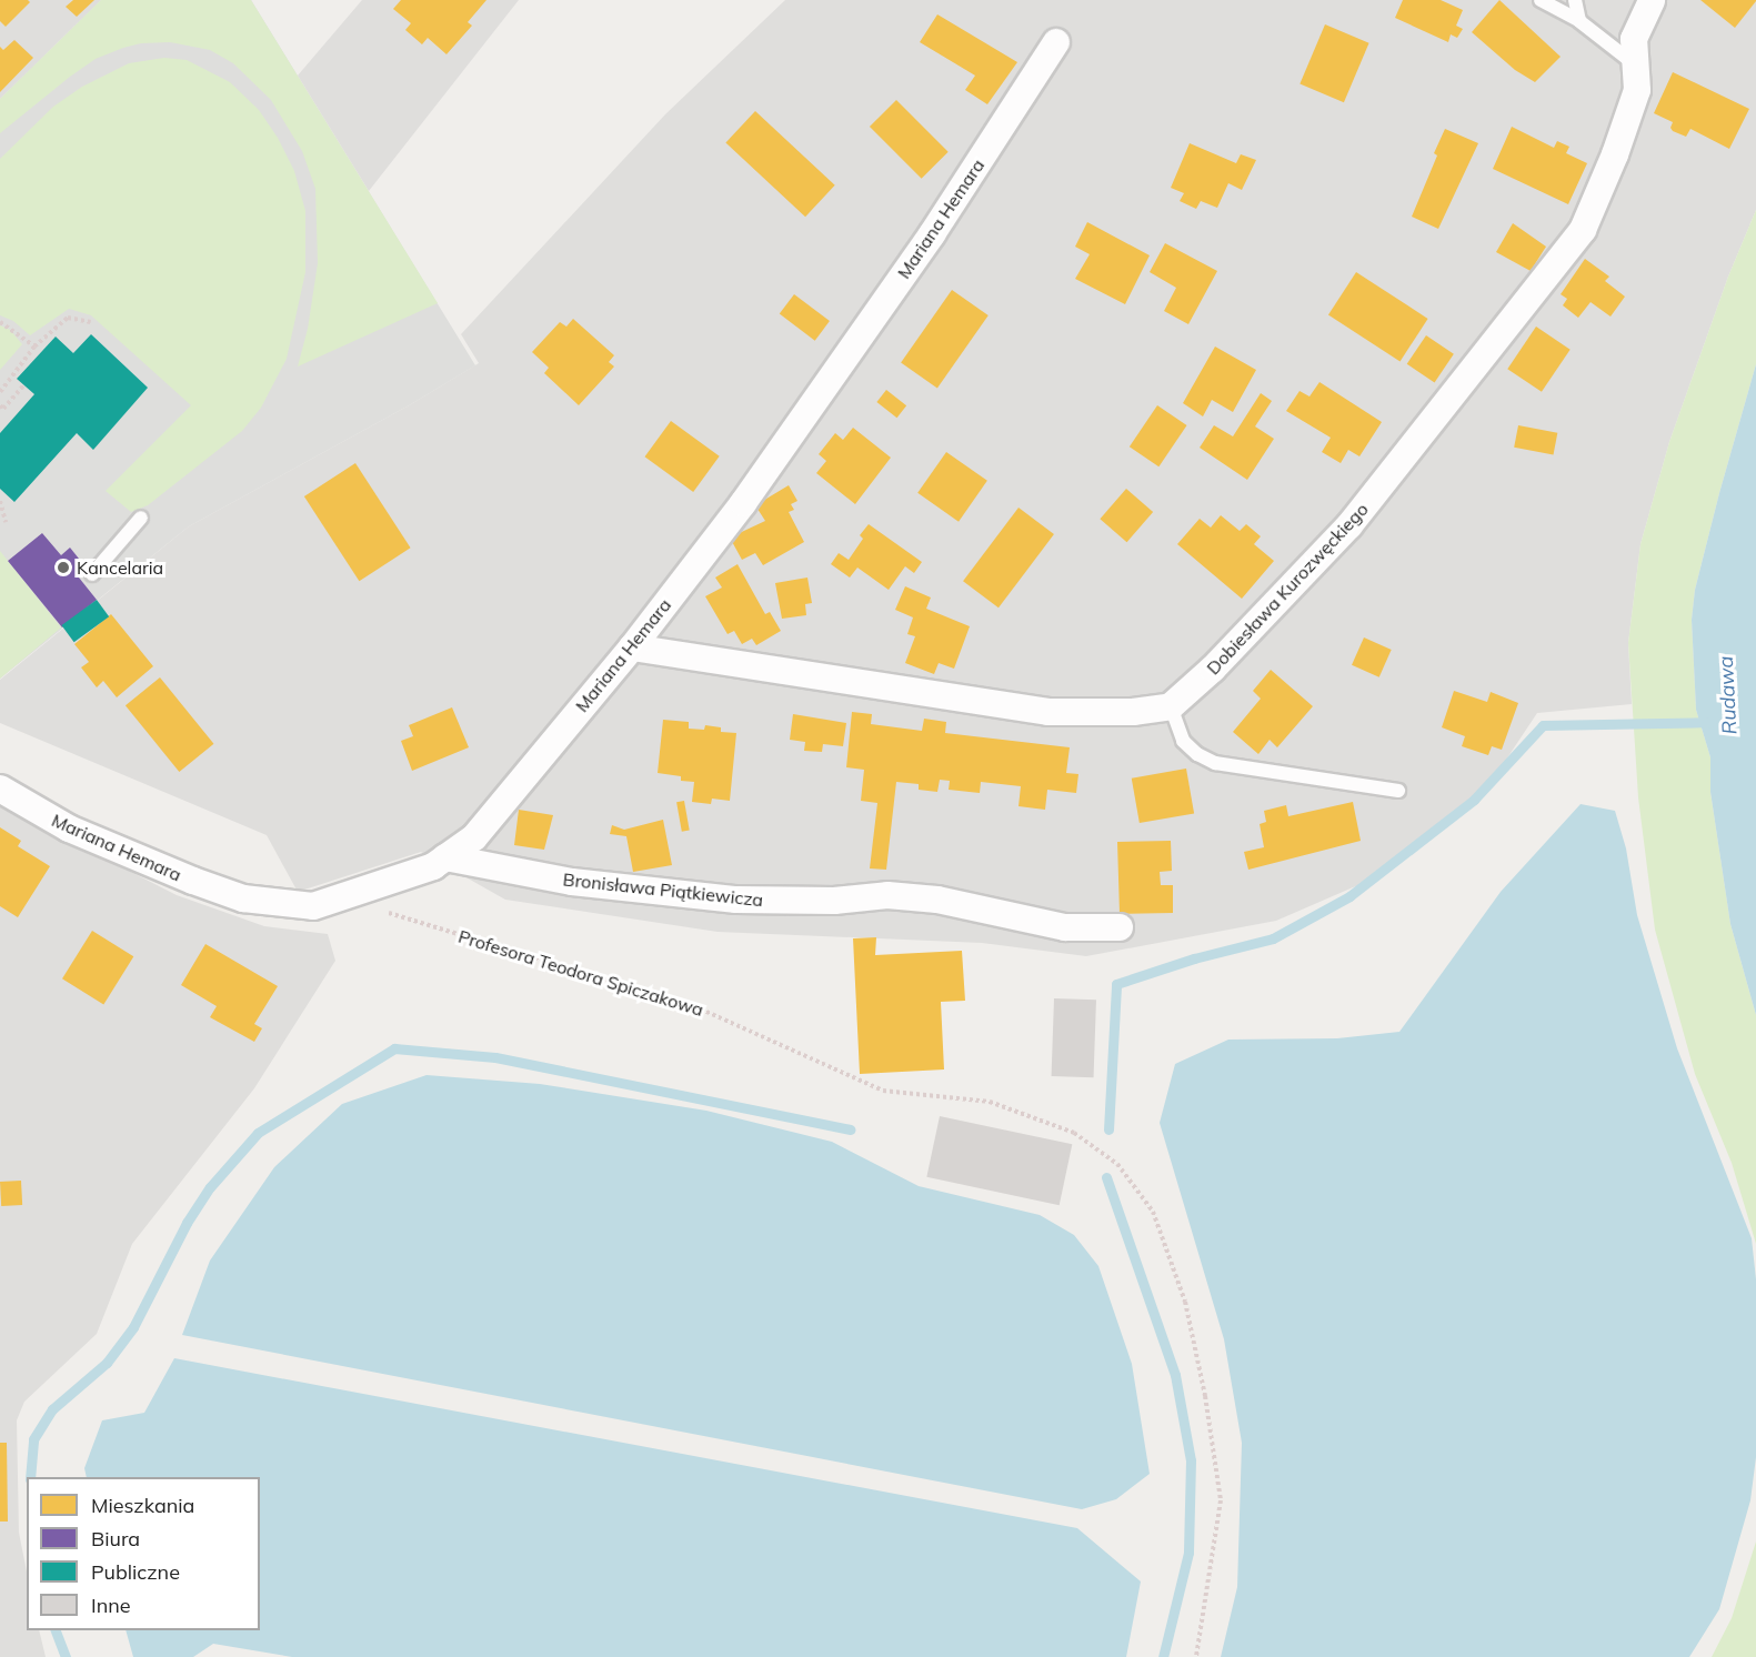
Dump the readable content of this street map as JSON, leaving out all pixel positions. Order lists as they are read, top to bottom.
{
  "streets": {
    "street": ["Mariana Hemara", "Dobiesława Kurozwęckiego", "Bronisława Piątkiewicza"],
    "path": ["Profesora Teodora Spiczakowa"]
  },
  "crossings": [
    ["Mariana Hemara", "Bronisława Piątkiewicza"],
    ["Mariana Hemara", "Profesora Teodora Spiczakowa"]
  ],
  "water": ["Rudawa"],
  "places": ["Kancelaria"],
  "legend": [
    "Mieszkania",
    "Biura",
    "Publiczne",
    "Inne"
  ]
}
